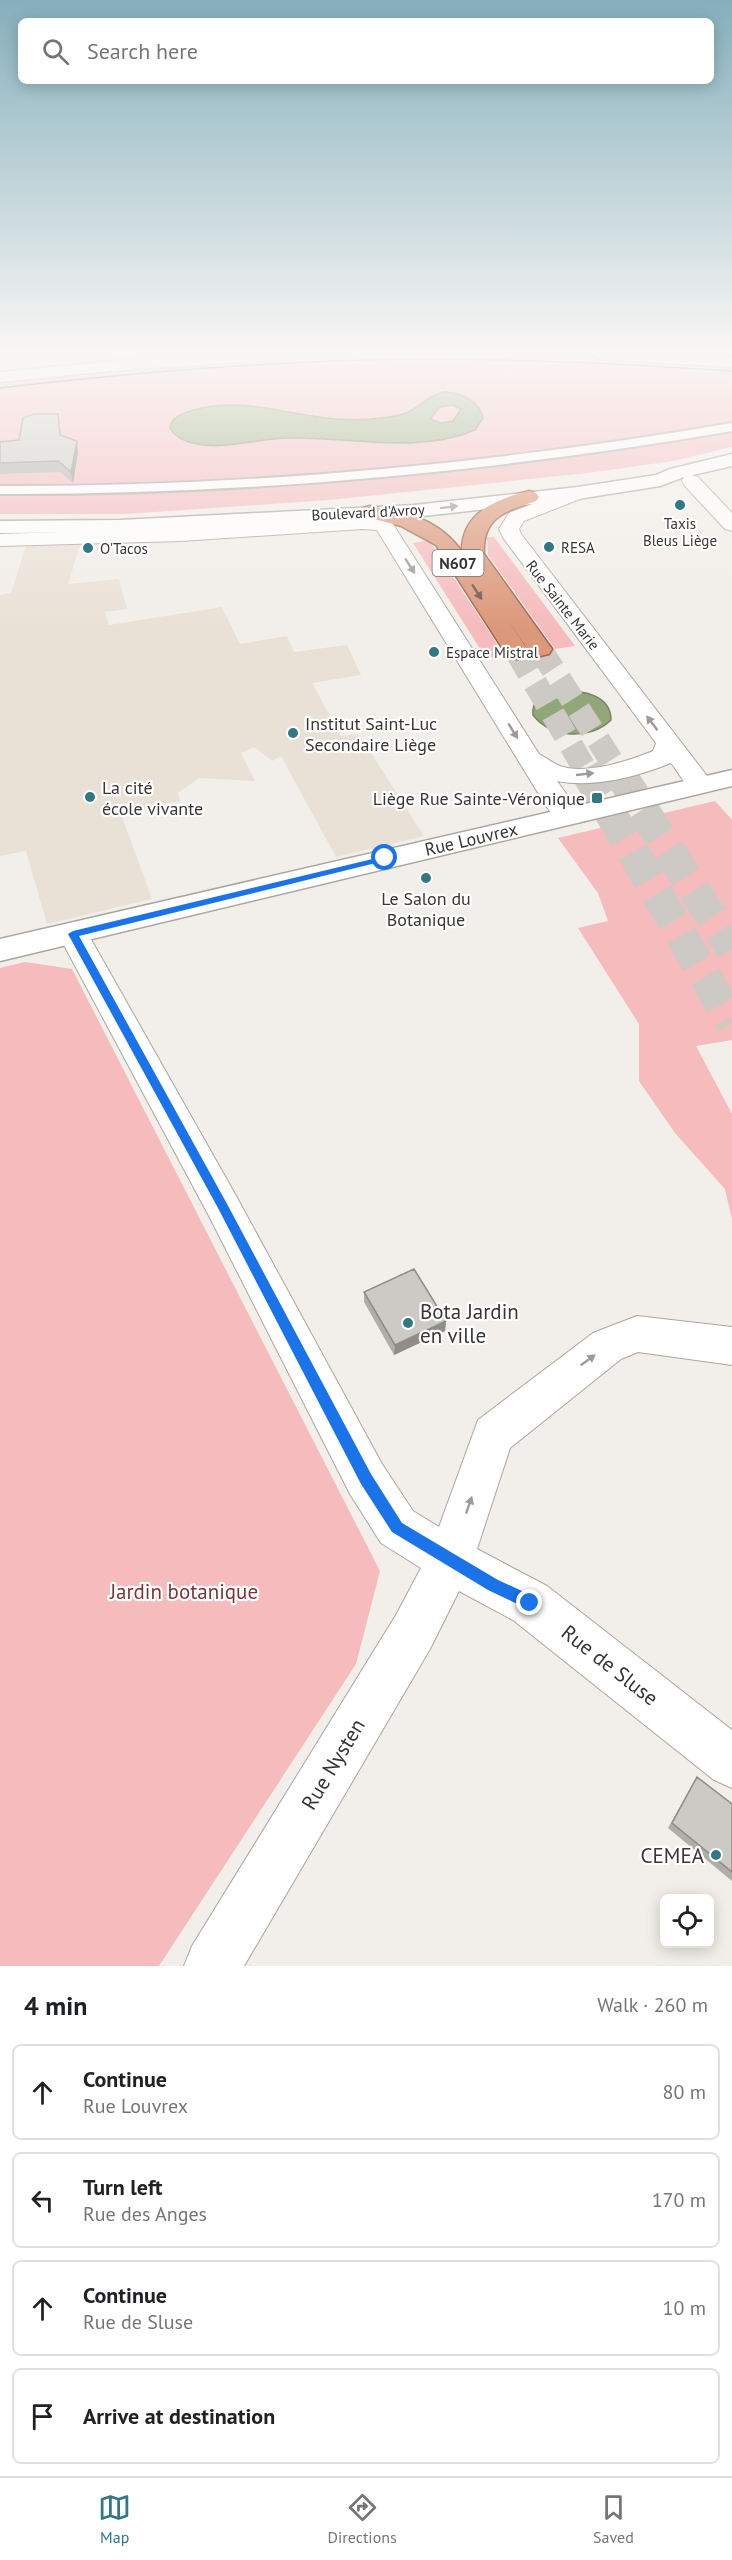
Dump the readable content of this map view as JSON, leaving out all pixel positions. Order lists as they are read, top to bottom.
{
  "streets": {
    "highway": ["N607"],
    "main road": ["Boulevard d'Avroy", "Rue Louvrex"],
    "street": ["Rue Sainte Marie", "Rue de Sluse", "Rue Nysten"]
  },
  "crossings": [
    ["Boulevard d'Avroy", "N607"],
    ["Boulevard d'Avroy", "Rue Sainte Marie"],
    ["Rue Sainte Marie", "Rue Louvrex"],
    ["Rue Louvrex", "Rue de Sluse"],
    ["Rue de Sluse", "Rue Nysten"]
  ],
  "one_way": ["Rue Nysten"],
  "parks": ["Jardin botanique"],
  "places": {
    "other": [
      "Taxis Bleus Liège",
      "RESA",
      "O'Tacos",
      "Espace Mistral",
      "Institut Saint-Luc Secondaire Liège",
      "La cité école vivante",
      "Le Salon du Botanique",
      "Bota Jardin en ville",
      "CEMEA"
    ],
    "transit": ["Liège Rue Sainte-Véronique"]
  },
  "page": {
    "search": "Search here",
    "heading": ["4 min", "Walk · 260 m"],
    "list": [
      ["Continue", "Rue Louvrex", "80 m"],
      ["Turn left", "Rue des Anges", "170 m"],
      ["Continue", "Rue de Sluse", "10 m"],
      "Arrive at destination"
    ],
    "nav": ["Map", "Directions", "Saved"]
  }
}
